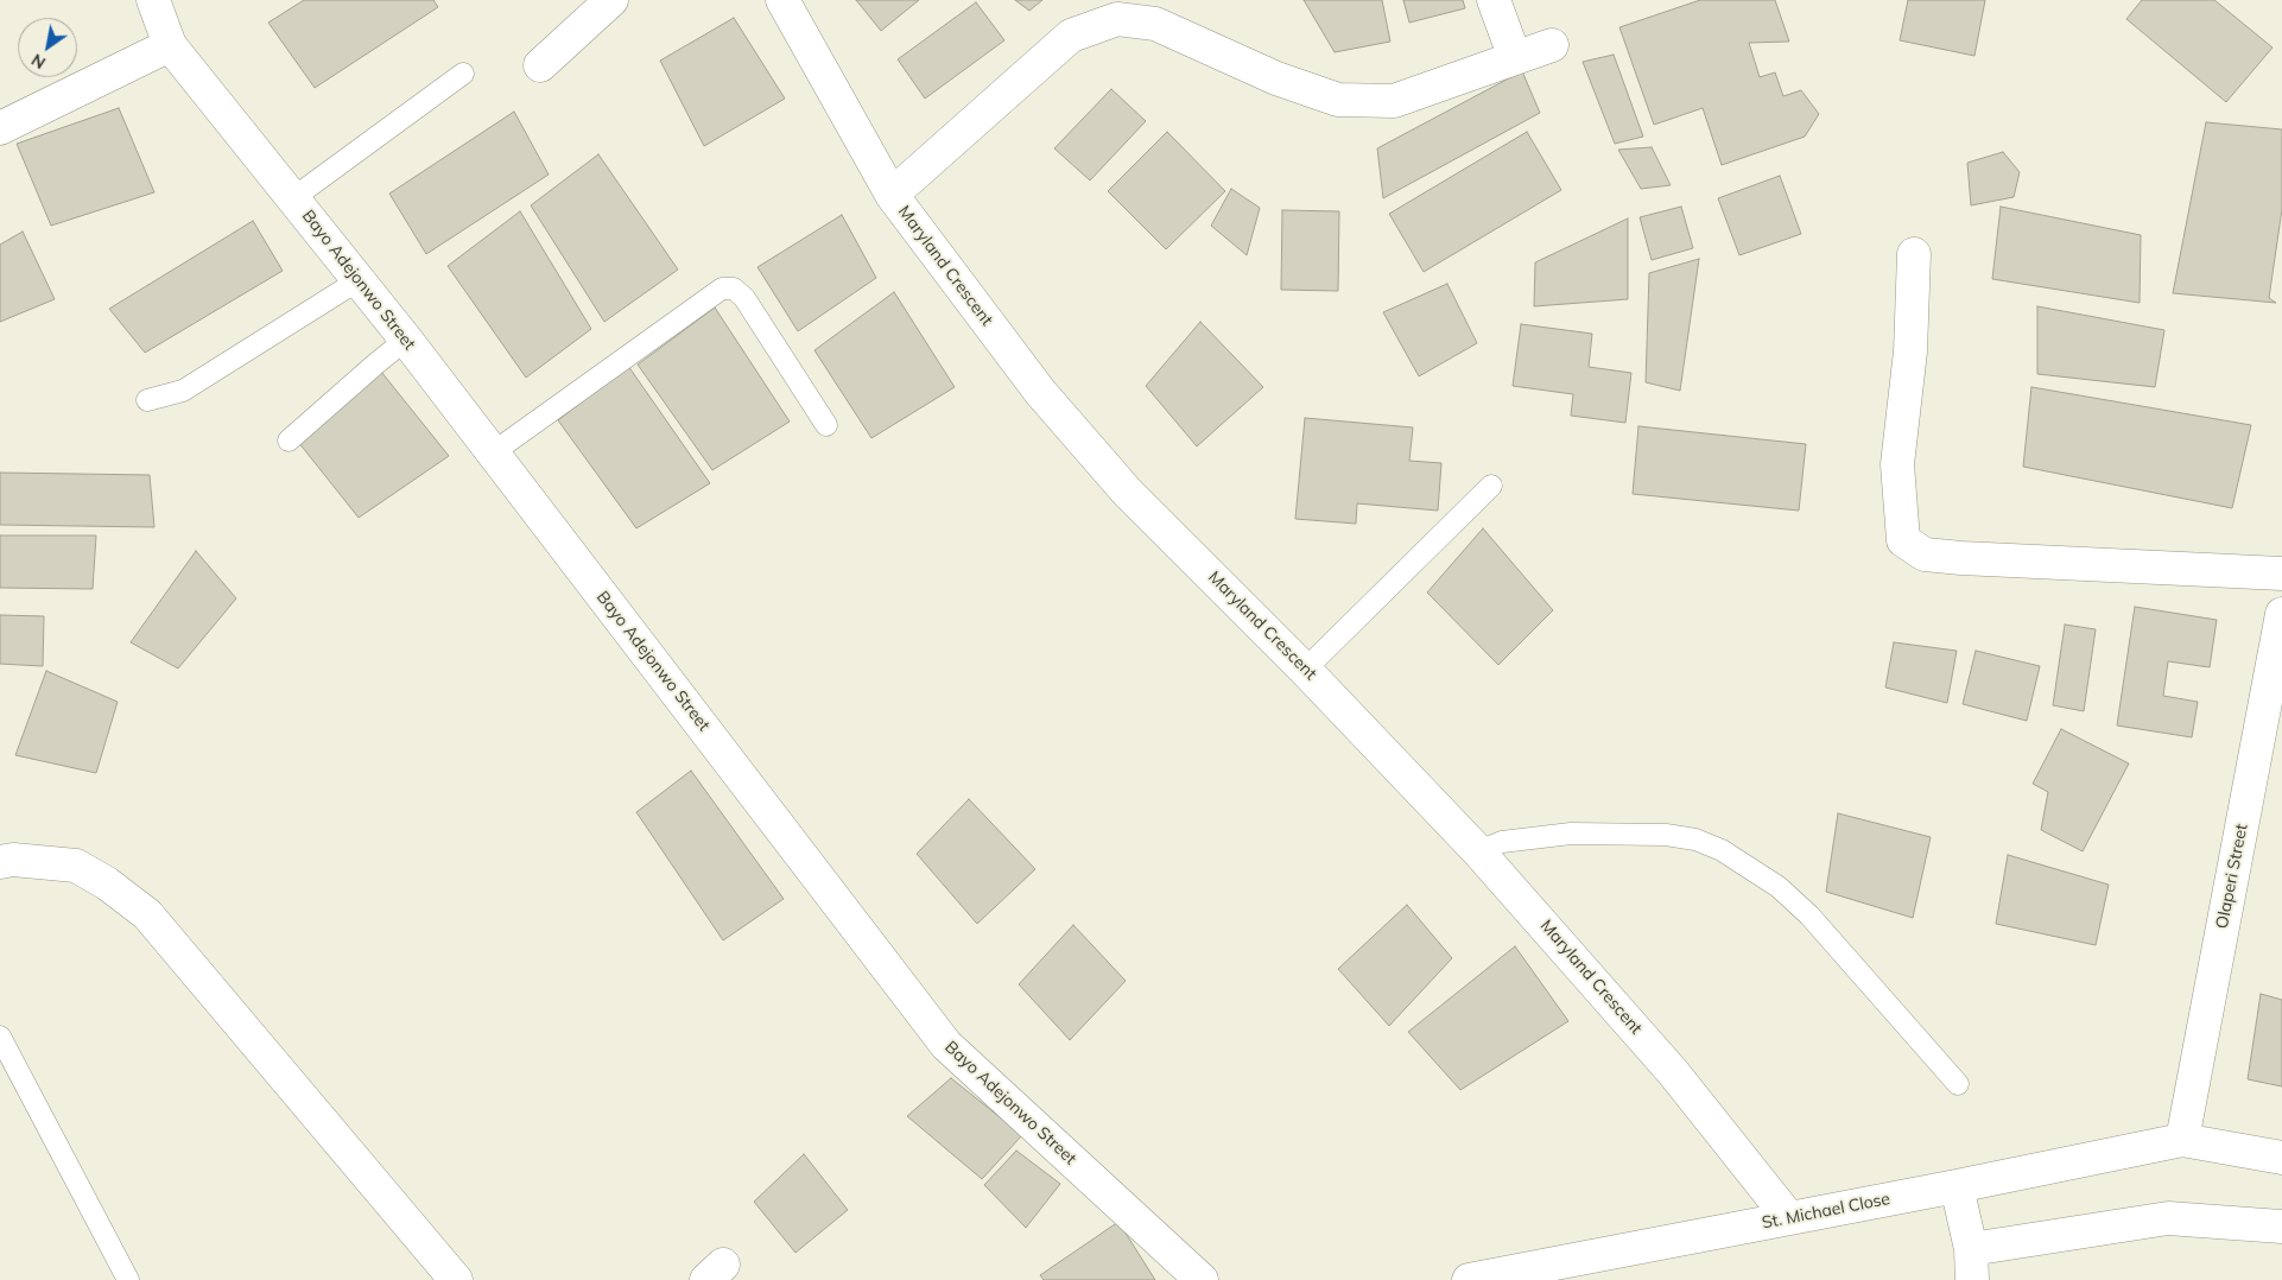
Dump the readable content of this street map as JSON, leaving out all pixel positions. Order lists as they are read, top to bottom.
{
  "streets": {
    "street": [
      "Maryland Crescent",
      "Bayo Adejonwo Street",
      "Olaperi Street",
      "St. Michael Close"
    ]
  },
  "crossings": [
    ["Maryland Crescent", "St. Michael Close"],
    ["Olaperi Street", "St. Michael Close"]
  ],
  "north": "bottom left"
}
